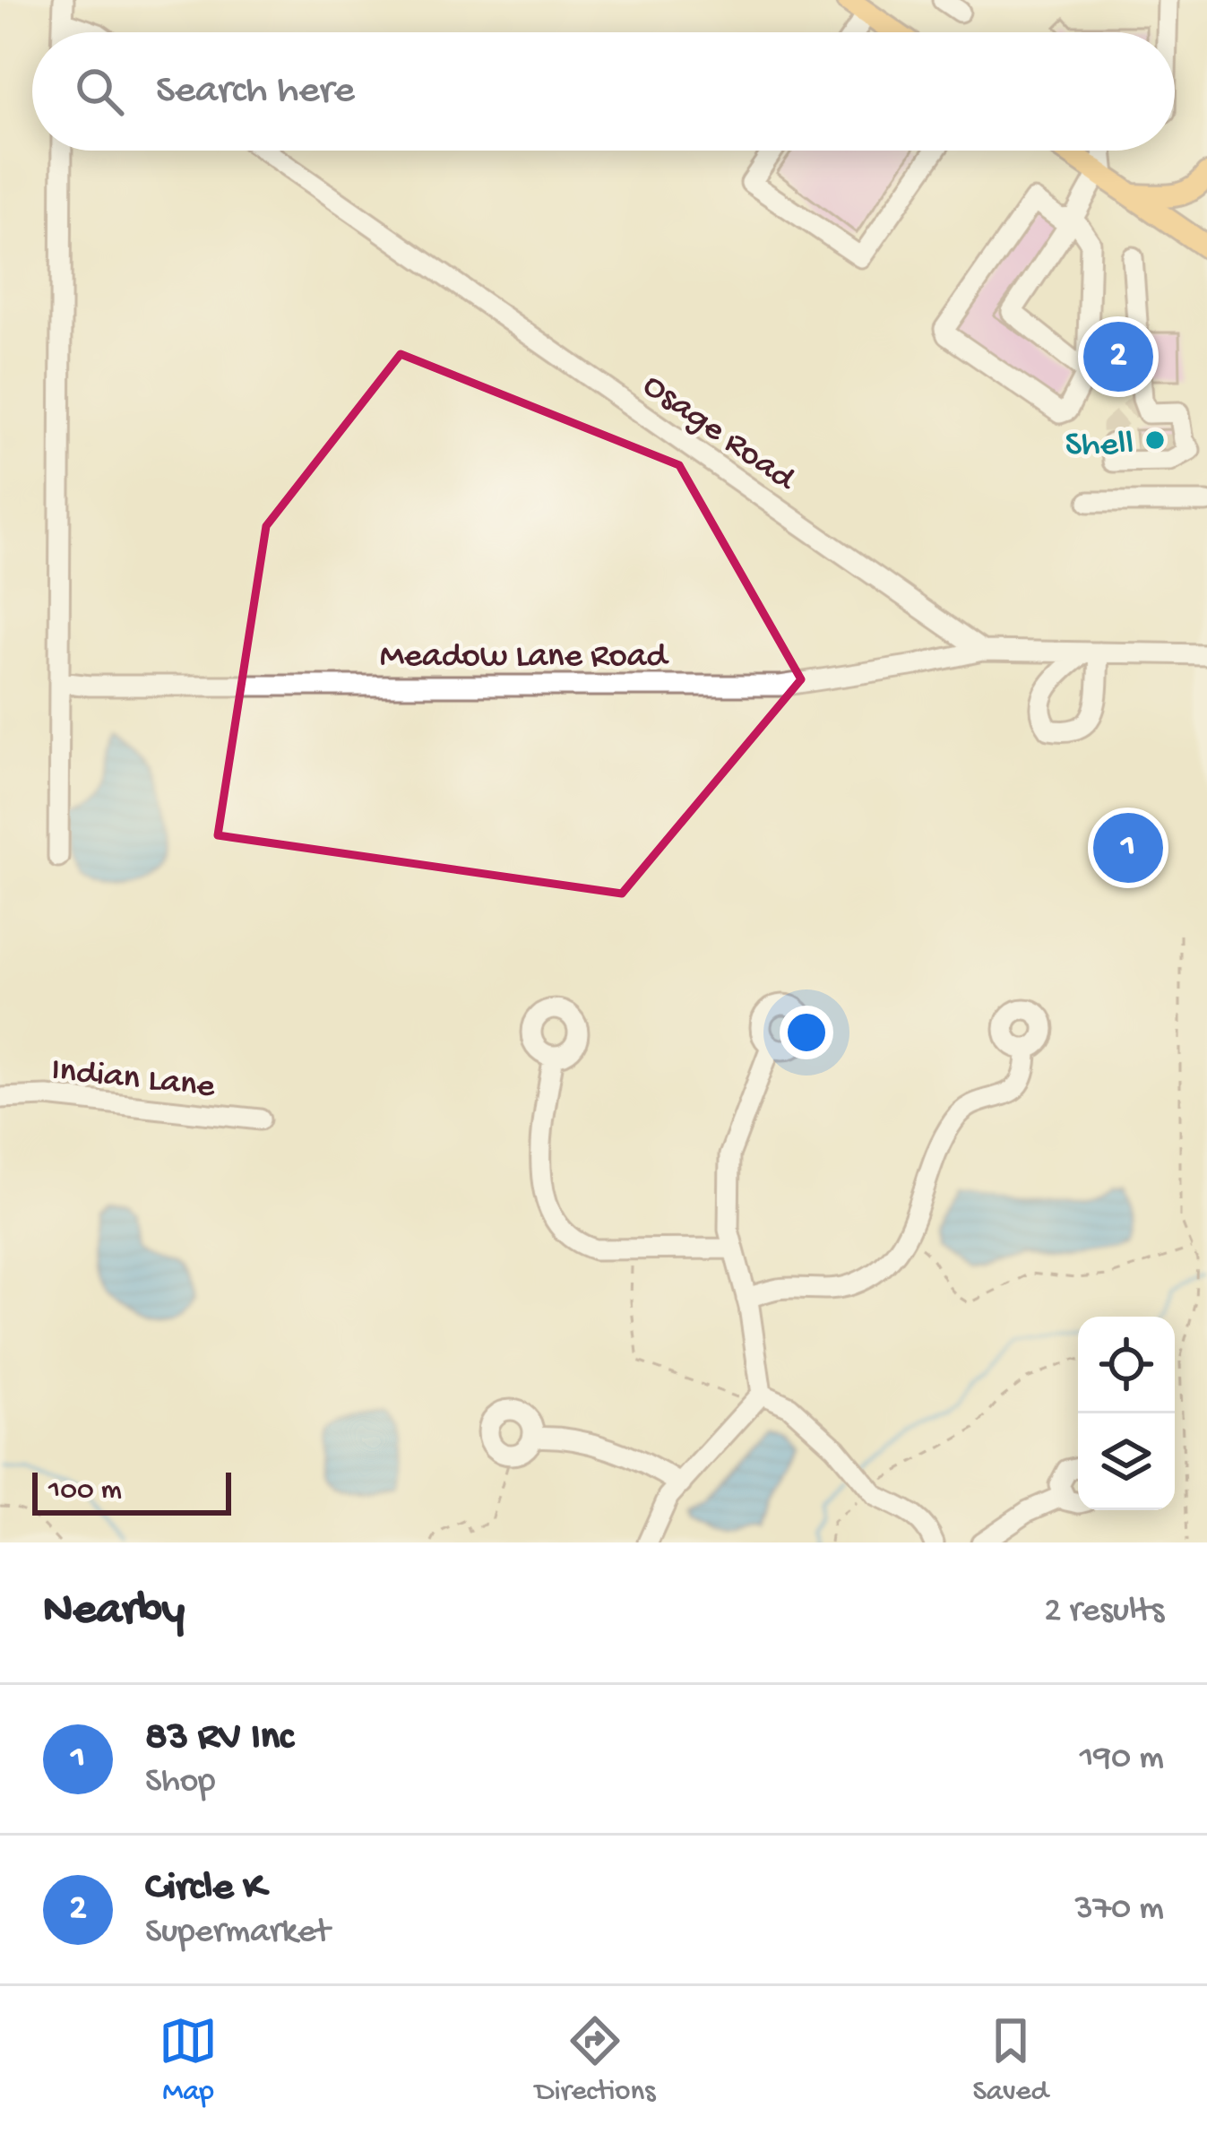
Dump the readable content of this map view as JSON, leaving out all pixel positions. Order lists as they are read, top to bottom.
{
  "streets": {
    "street": ["Osage Road", "Meadow Lane Road", "Indian Lane"]
  },
  "crossings": [
    ["Osage Road", "Meadow Lane Road"]
  ],
  "places": ["Shell"],
  "scale_bar": "100 m",
  "page": {
    "search": "Search here",
    "pins": ["2", "1"],
    "scale": "100 m",
    "heading": ["Nearby", "2 results"],
    "list": [
      {
        "mark": "1",
        "name": "83 RV Inc",
        "note": "Shop",
        "value": "190 m"
      },
      {
        "mark": "2",
        "name": "Circle K",
        "note": "Supermarket",
        "value": "370 m"
      }
    ],
    "nav": ["Map", "Directions", "Saved"]
  }
}
